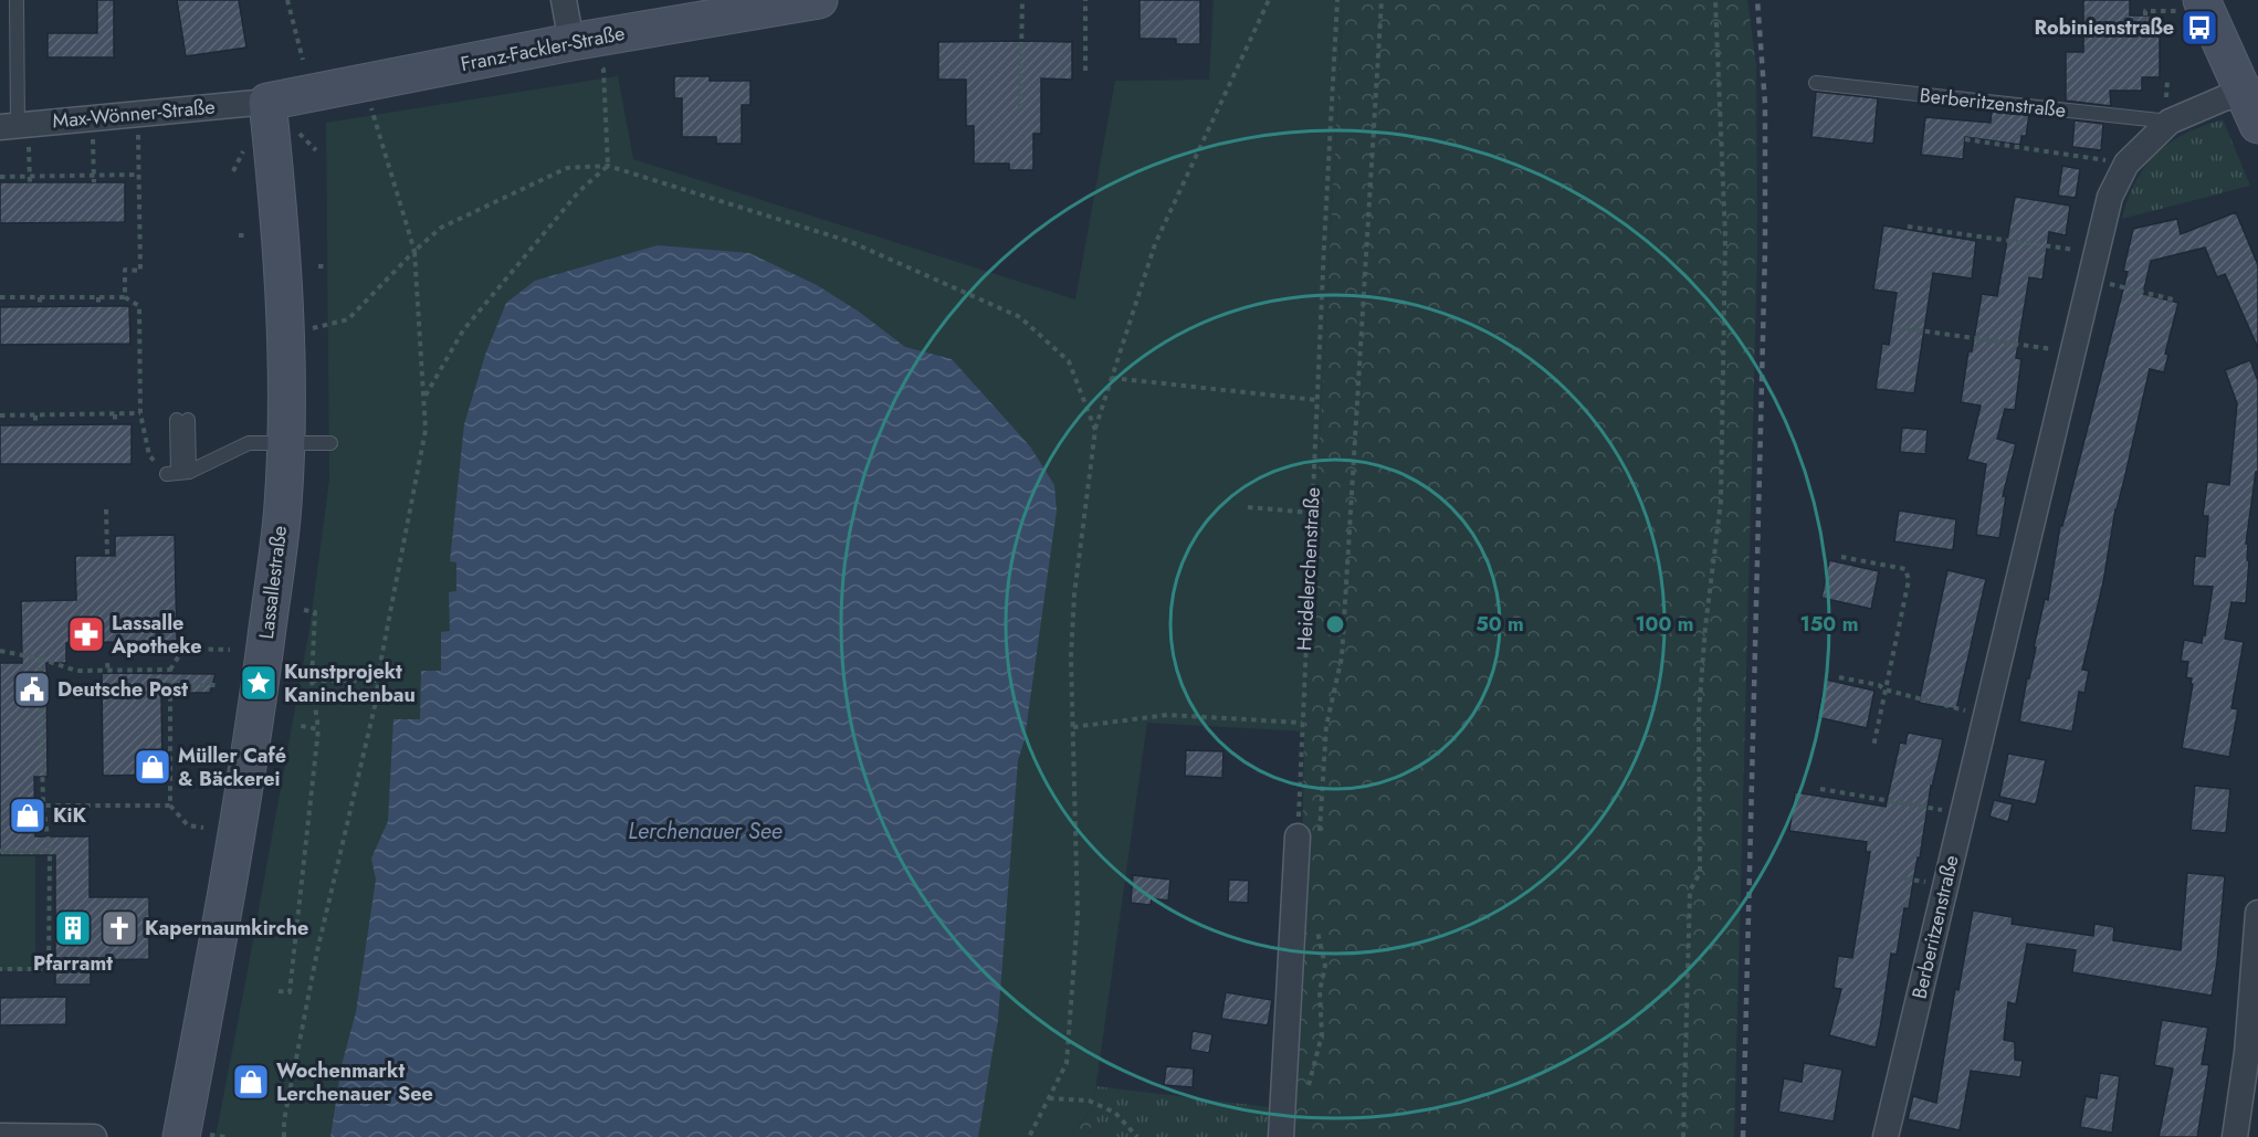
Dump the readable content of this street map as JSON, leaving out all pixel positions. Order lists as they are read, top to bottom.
{
  "streets": {
    "street": [
      "Franz-Fackler-Straße",
      "Berberitzenstraße",
      "Max-Wönner-Straße",
      "Lassallestraße"
    ],
    "path": ["Heidelerchenstraße"]
  },
  "crossings": [
    ["Franz-Fackler-Straße", "Max-Wönner-Straße"],
    ["Franz-Fackler-Straße", "Lassallestraße"],
    ["Max-Wönner-Straße", "Lassallestraße"]
  ],
  "water": ["Lerchenauer See"],
  "places": {
    "bus stop": ["Robinienstraße"],
    "pharmacy": ["Lassalle Apotheke"],
    "place": ["Kunstprojekt Kaninchenbau"],
    "public building": ["Deutsche Post"],
    "shop": ["Müller Café & Bäckerei", "KiK", "Wochenmarkt Lerchenauer See"],
    "building": ["Pfarramt"],
    "church": ["Kapernaumkirche"]
  },
  "rings": ["50 m", "100 m", "150 m"]
}
